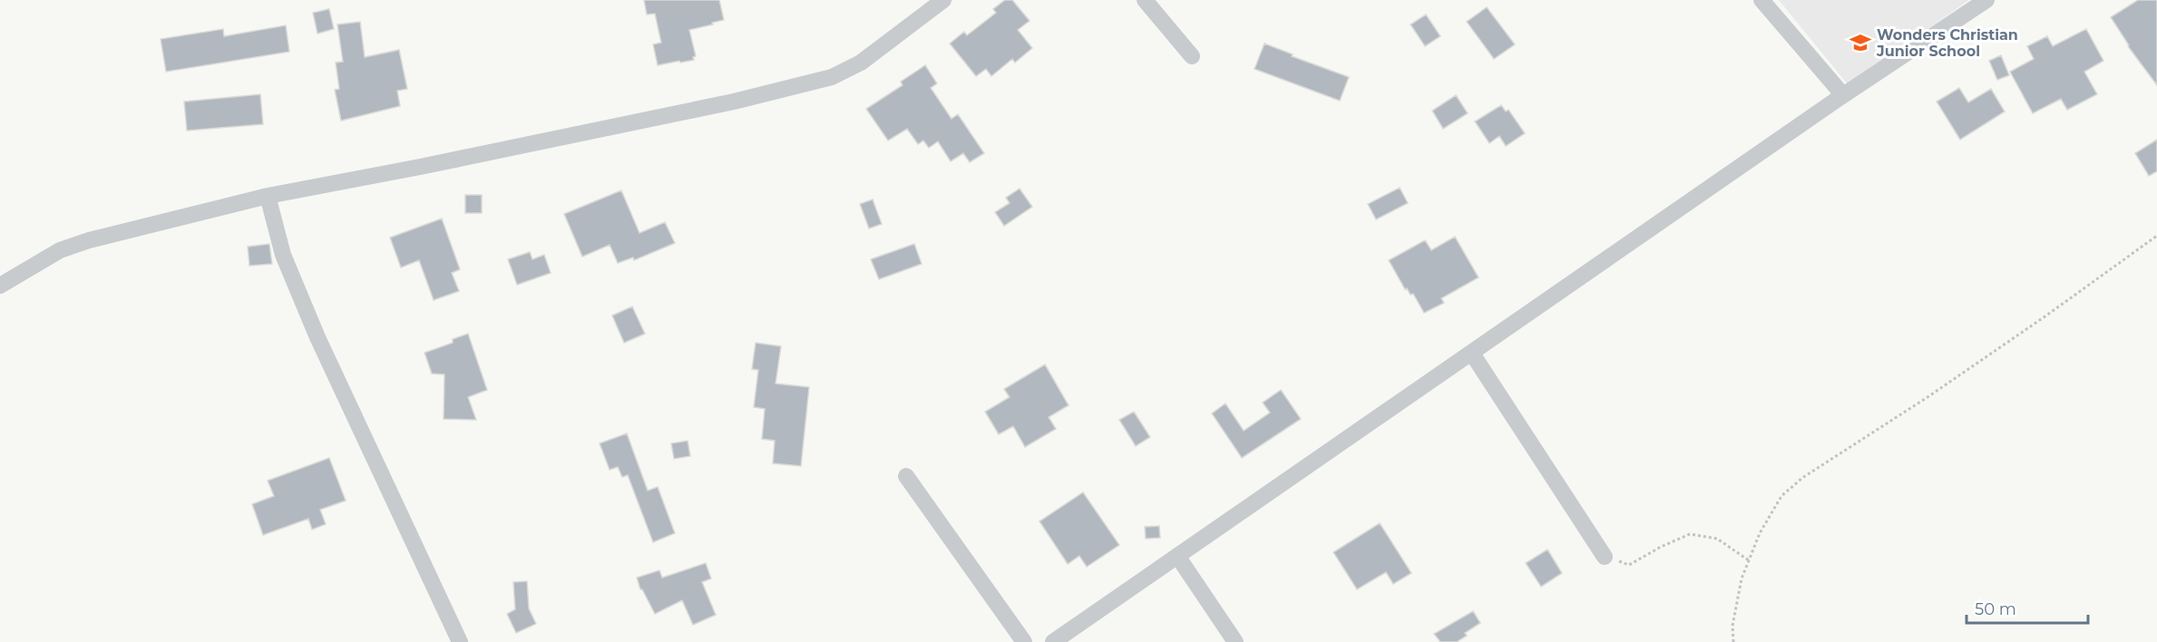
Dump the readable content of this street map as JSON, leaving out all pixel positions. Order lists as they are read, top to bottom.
{
  "places": {
    "school or university": ["Wonders Christian Junior School"]
  },
  "scale_bar": "50 m"
}
